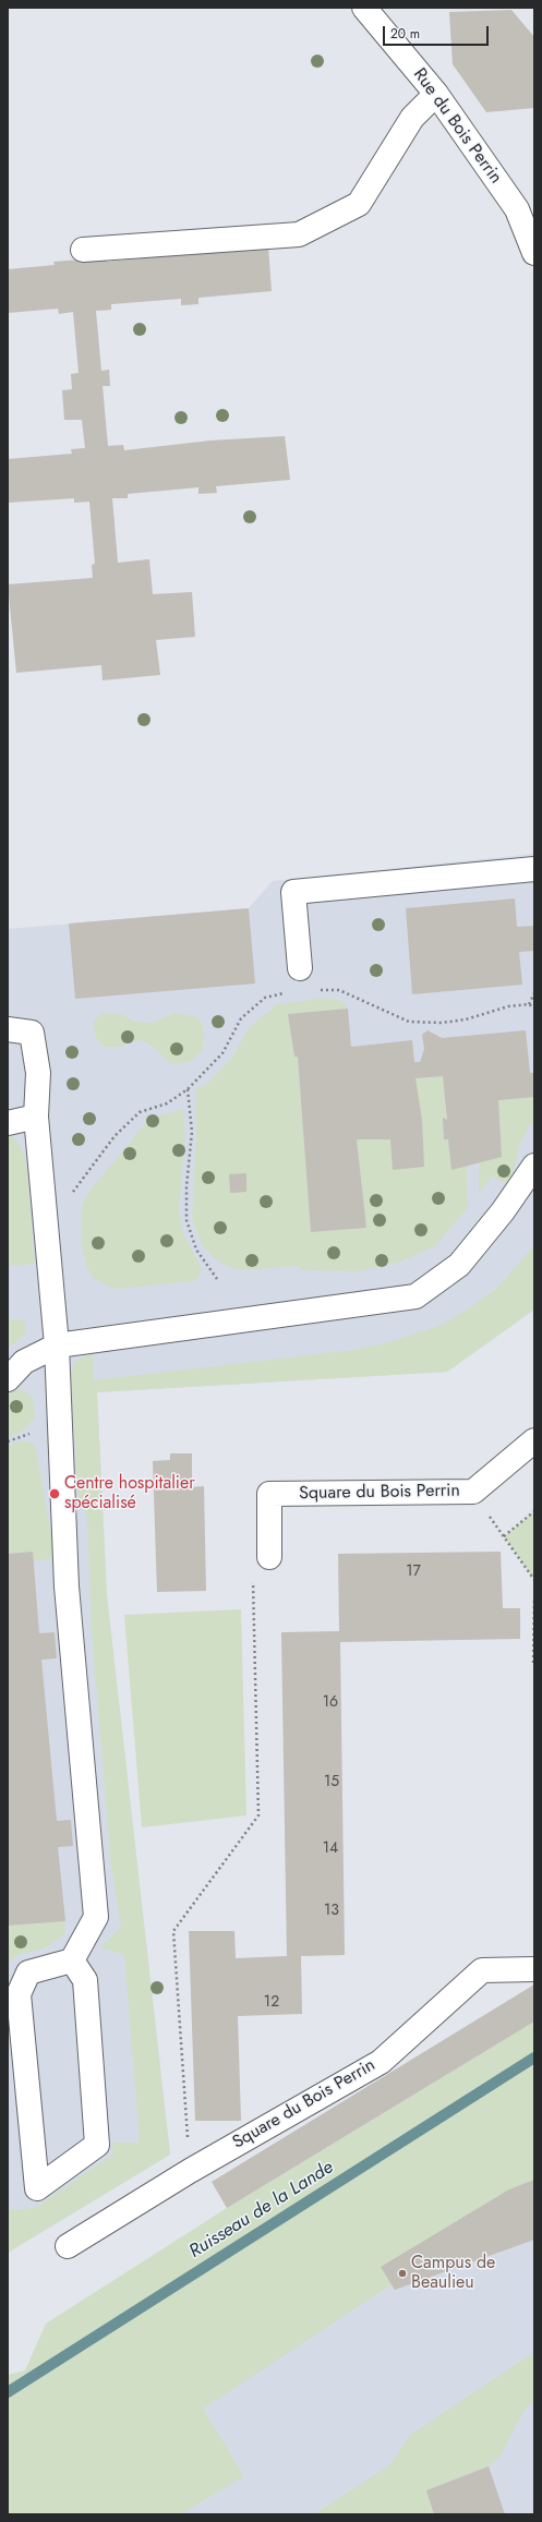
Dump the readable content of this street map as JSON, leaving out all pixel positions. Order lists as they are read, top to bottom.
{
  "streets": {
    "street": ["Rue du Bois Perrin", "Square du Bois Perrin"]
  },
  "water": ["Ruisseau de la Lande"],
  "places": ["Centre hospitalier spécialisé", "Campus de Beaulieu"],
  "house_numbers": [
    "17",
    "16",
    "15",
    "14",
    "13",
    "12"
  ],
  "scale_bar": "20 m"
}
